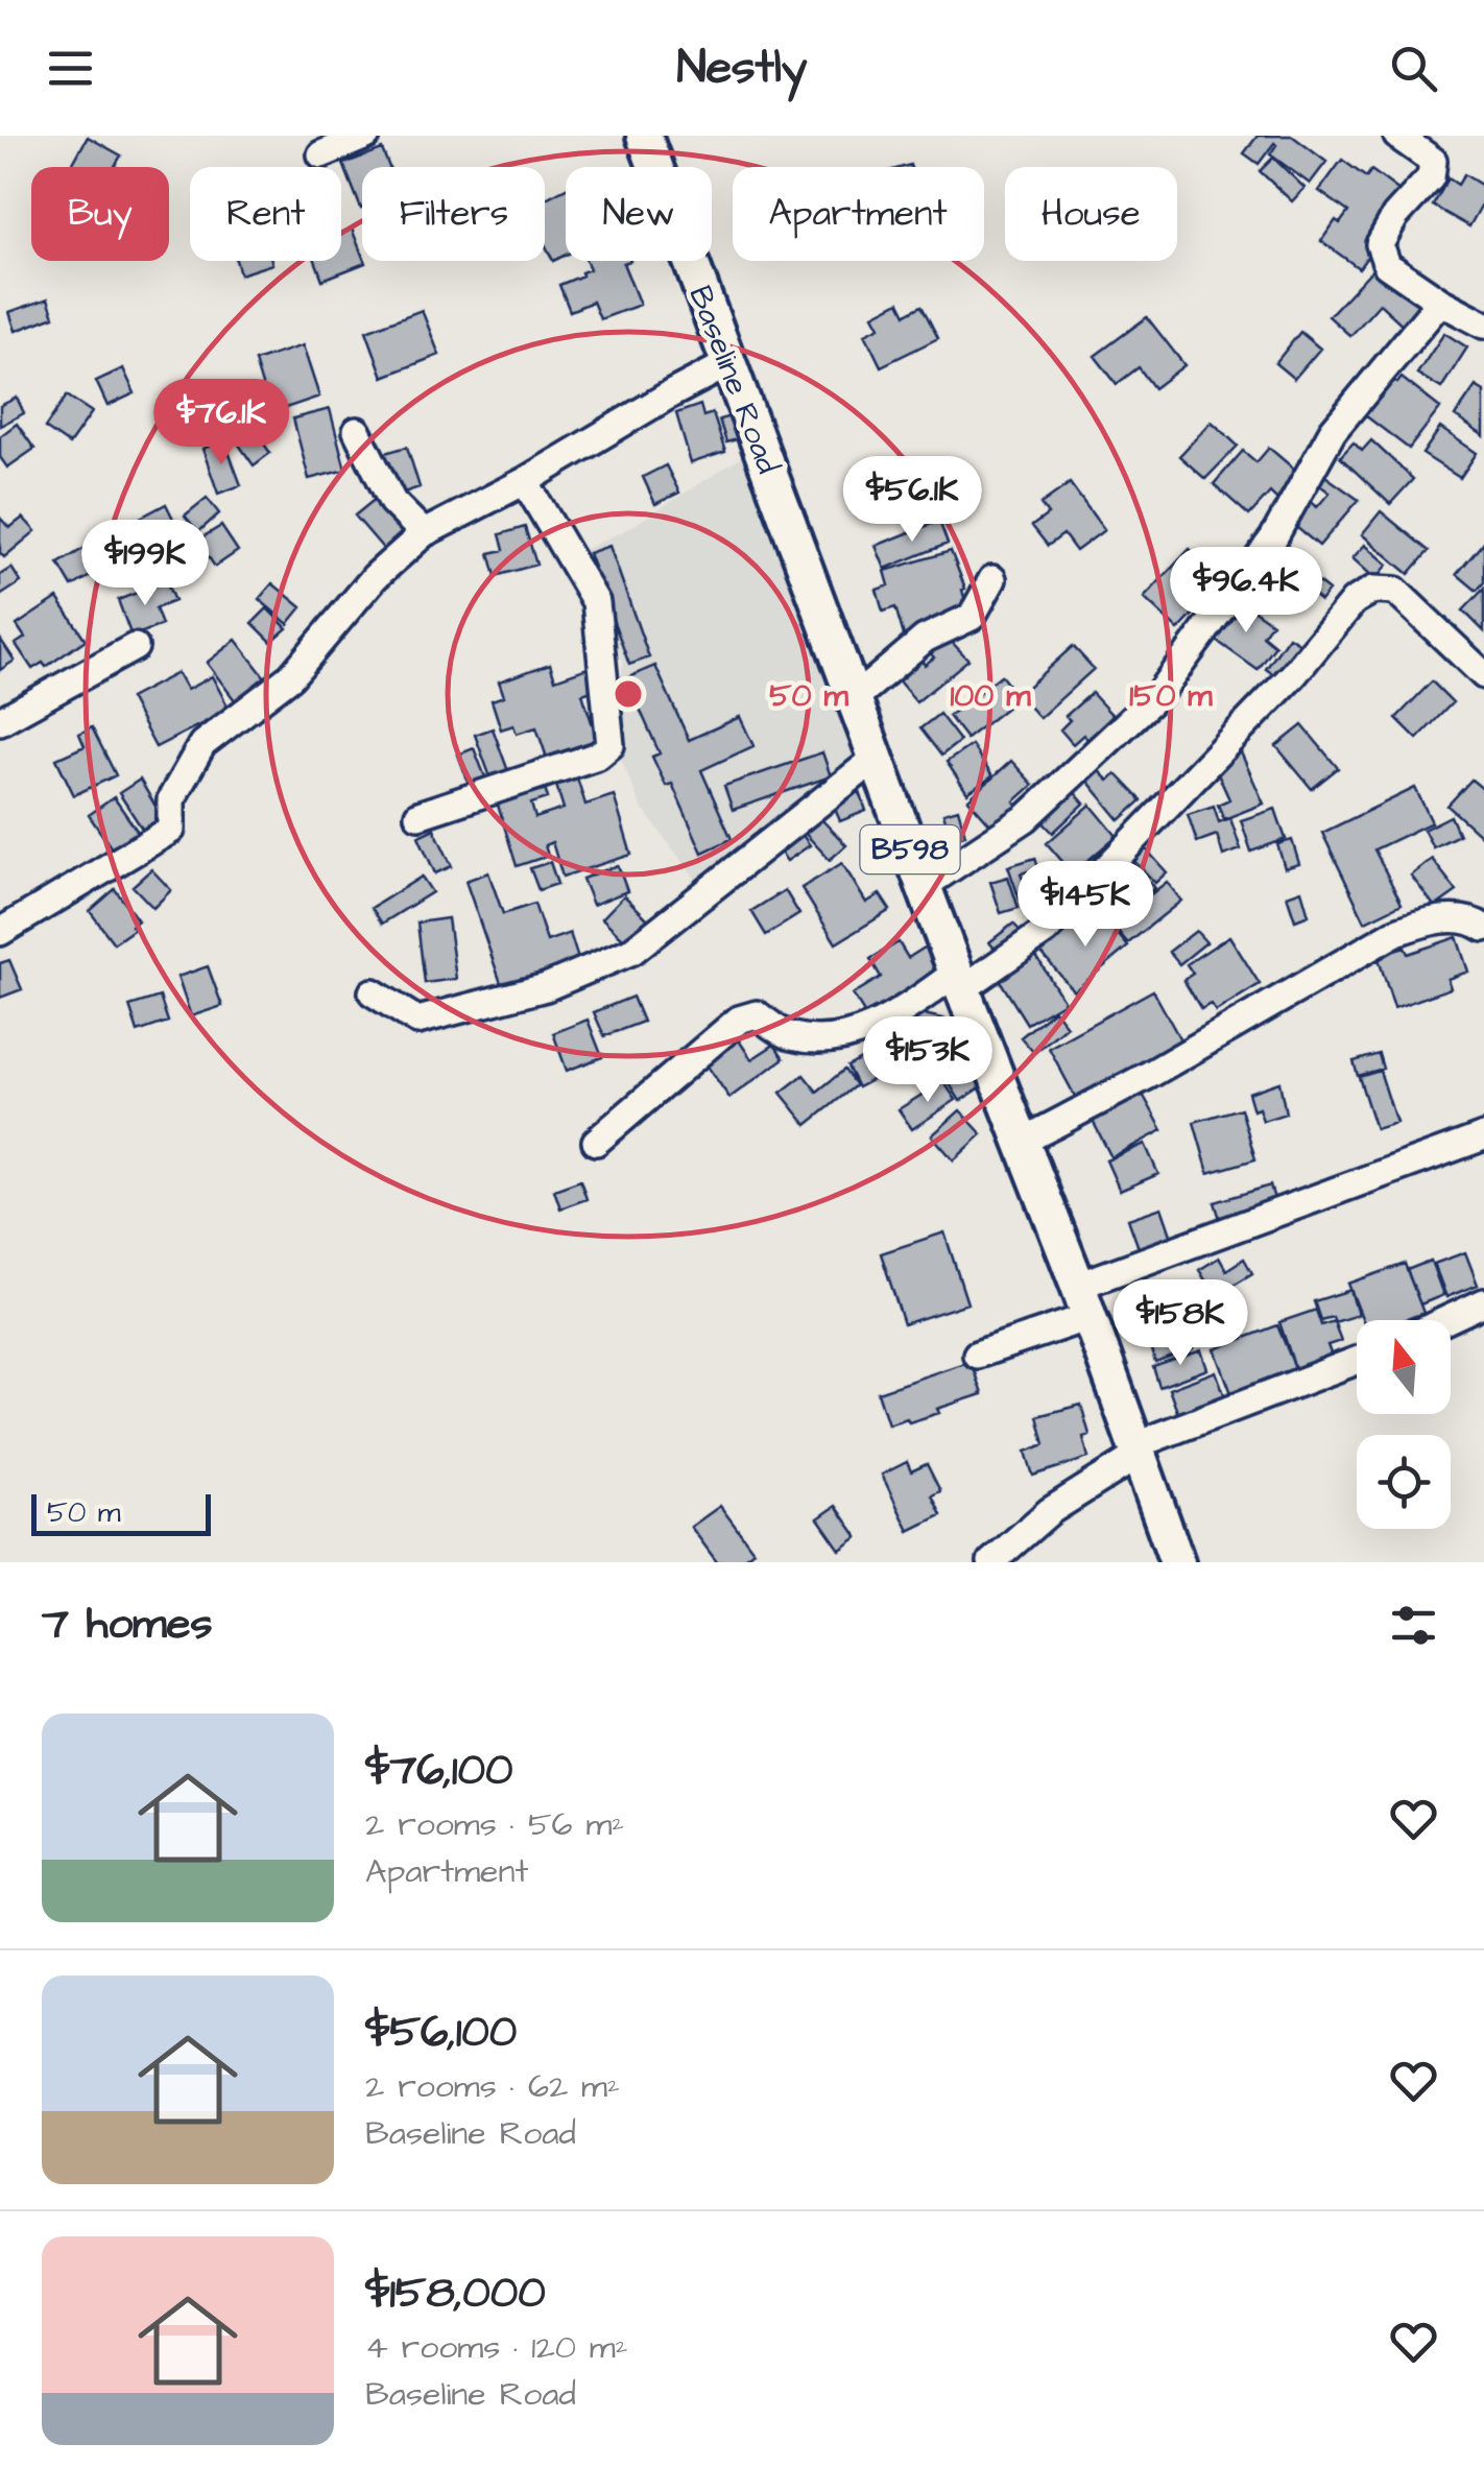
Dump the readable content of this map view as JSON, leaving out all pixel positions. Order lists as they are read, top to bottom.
{
  "streets": {
    "main road": ["Baseline Road", "B598"]
  },
  "scale_bar": "50 m",
  "north": "top",
  "page": {
    "header": "Nestly",
    "chip": [
      "Buy",
      "Rent",
      "Filters",
      "New",
      "Apartment",
      "House"
    ],
    "price": [
      "$76.1K",
      "$56.1K",
      "$199K",
      "$96.4K",
      "$145K",
      "$153K",
      "$158K"
    ],
    "scale": "50 m",
    "heading": "7 homes",
    "list": [
      {
        "name": "$76,100",
        "note": "2 rooms · 56 m² · Apartment"
      },
      {
        "name": "$56,100",
        "note": "2 rooms · 62 m² · Baseline Road"
      },
      {
        "name": "$158,000",
        "note": "4 rooms · 120 m² · Baseline Road"
      }
    ]
  },
  "rings": ["50 m", "100 m", "150 m"]
}
